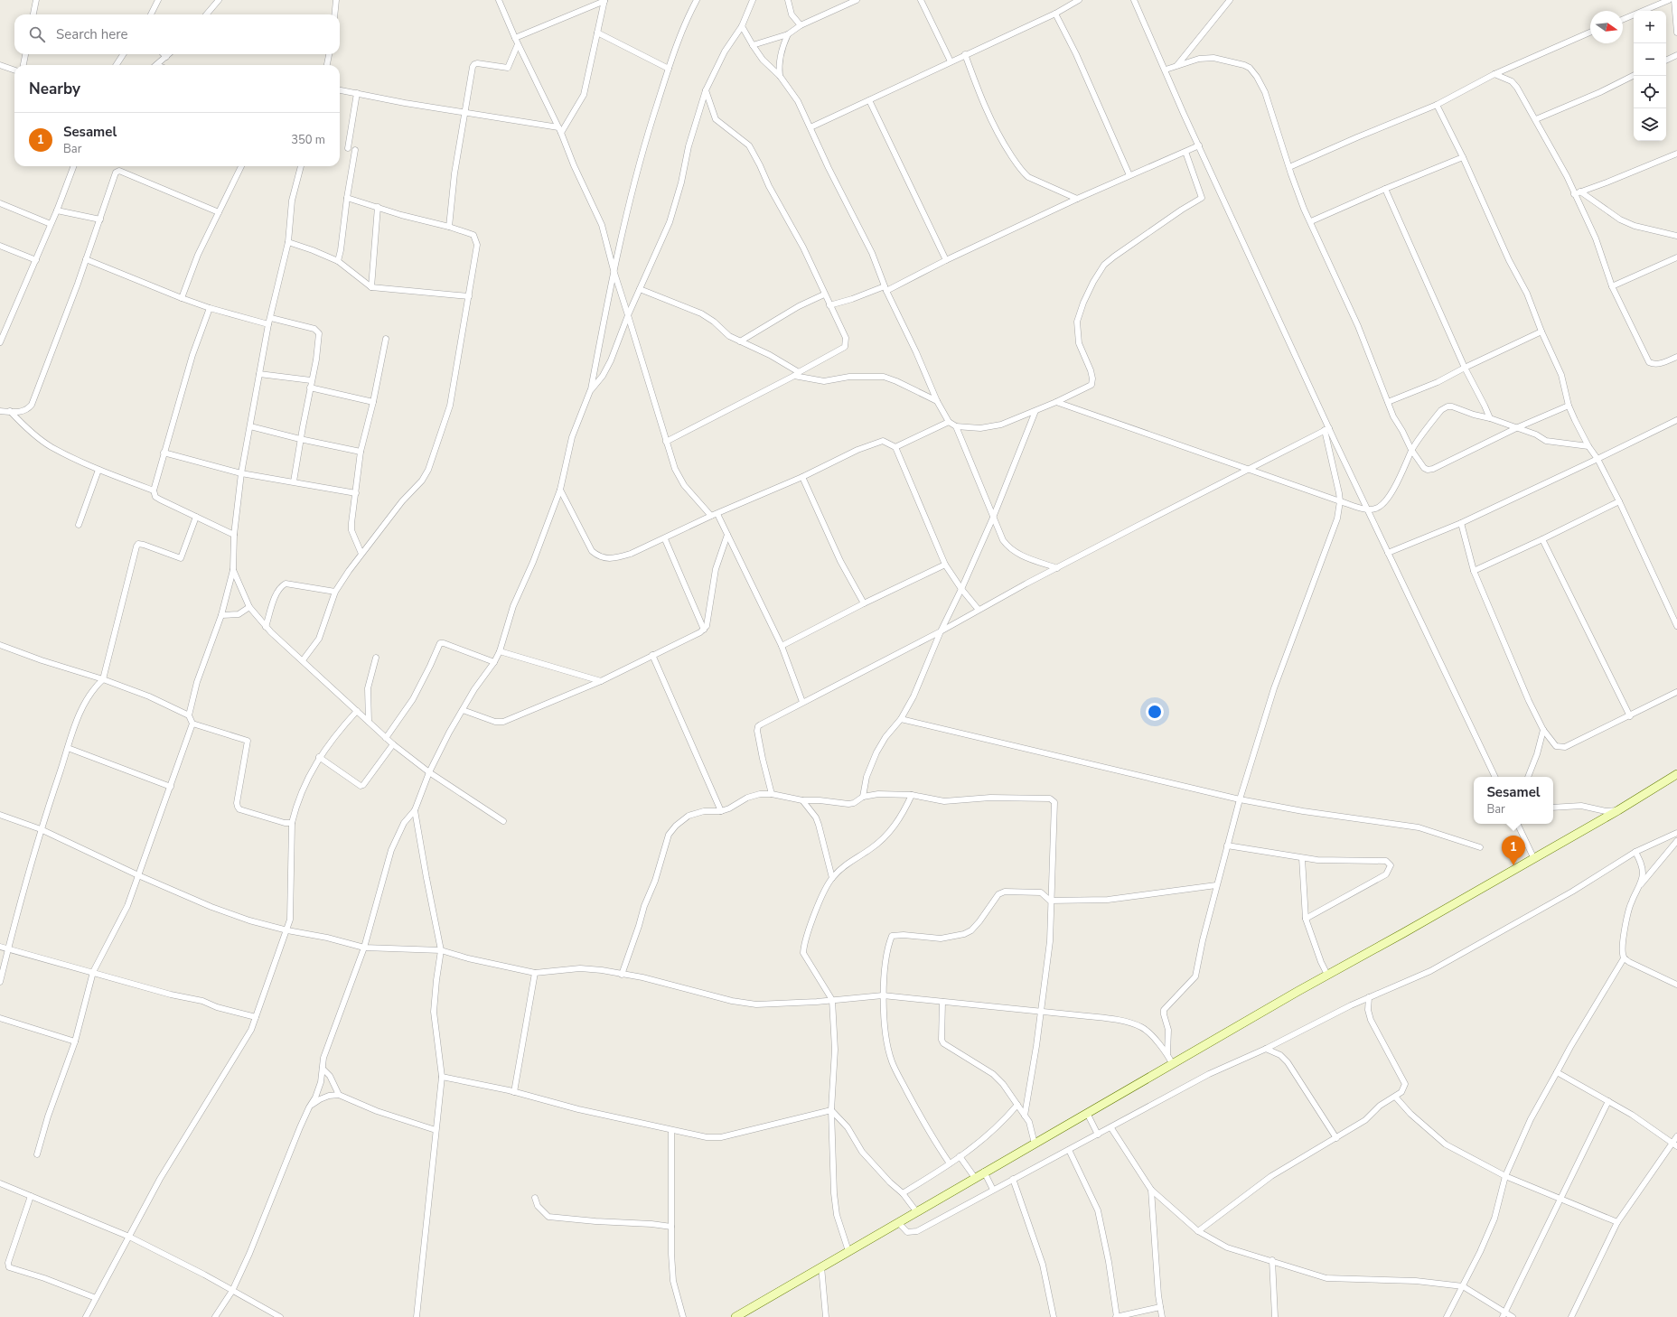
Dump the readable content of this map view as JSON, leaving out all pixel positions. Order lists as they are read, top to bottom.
{
  "north": "right",
  "page": {
    "map_buttons": ["+", "−"],
    "search": "Search here",
    "heading": "Nearby",
    "list": [
      {
        "mark": "1",
        "name": "Sesamel",
        "note": "Bar",
        "value": "350 m"
      }
    ],
    "popup": ["Sesamel", "Bar"],
    "pins": "1"
  }
}
